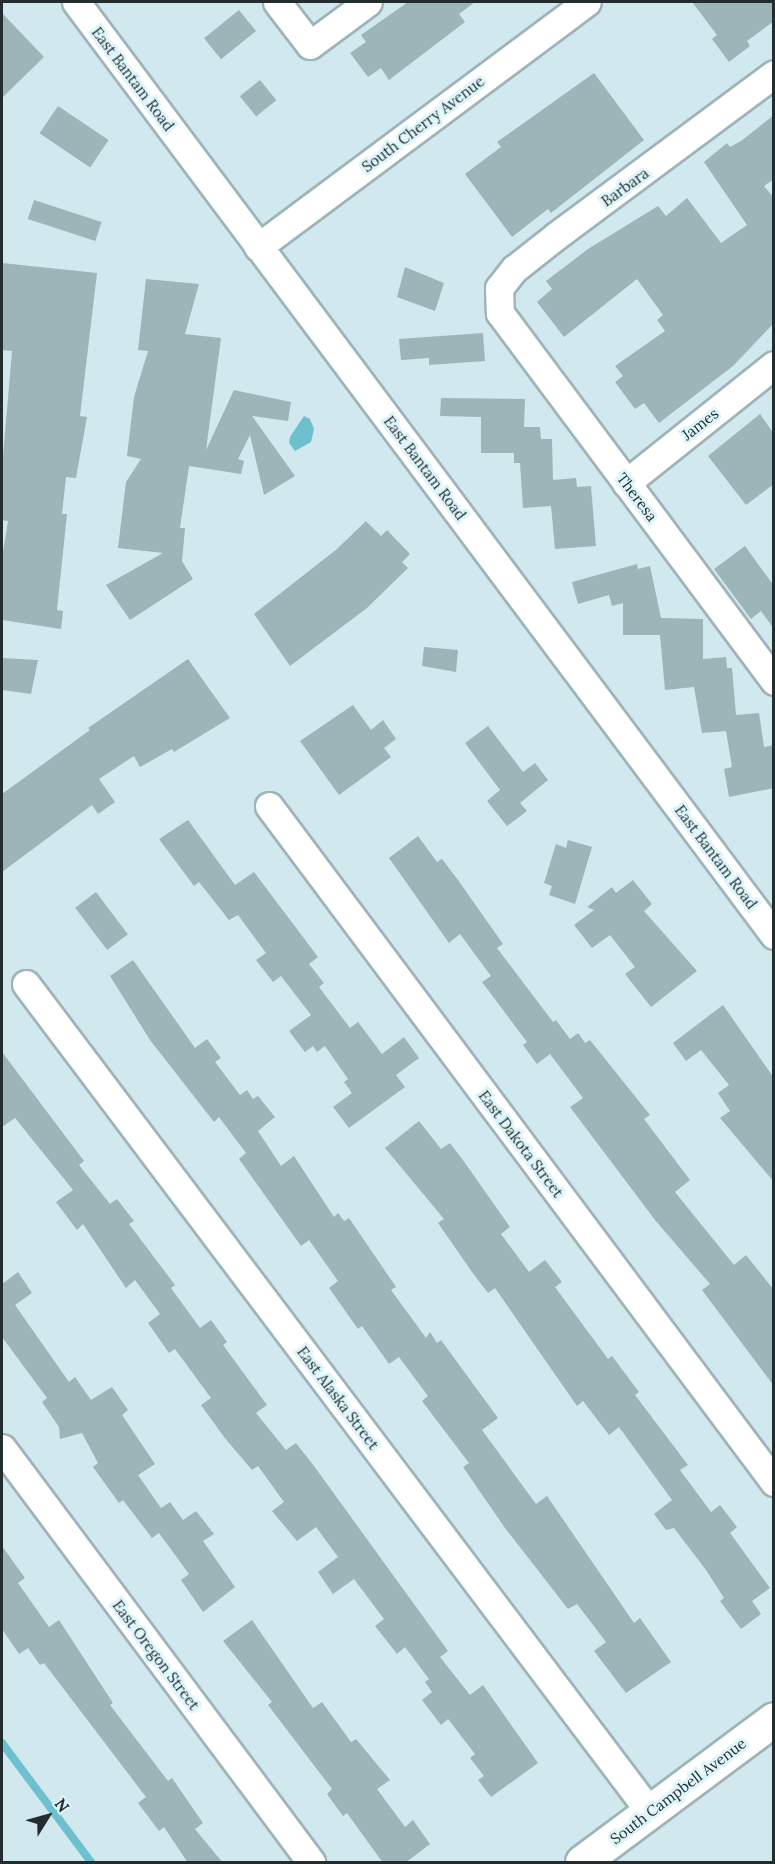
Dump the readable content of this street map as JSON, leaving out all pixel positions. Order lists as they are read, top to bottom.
{
  "streets": {
    "main road": ["South Campbell Avenue"],
    "street": [
      "East Bantam Road",
      "South Cherry Avenue",
      "Barbara",
      "James",
      "Theresa",
      "East Dakota Street",
      "East Alaska Street",
      "East Oregon Street"
    ]
  },
  "crossings": [
    ["East Bantam Road", "South Cherry Avenue"],
    ["Barbara", "Theresa"],
    ["James", "Theresa"],
    ["East Alaska Street", "South Campbell Avenue"]
  ],
  "north": "top right"
}
